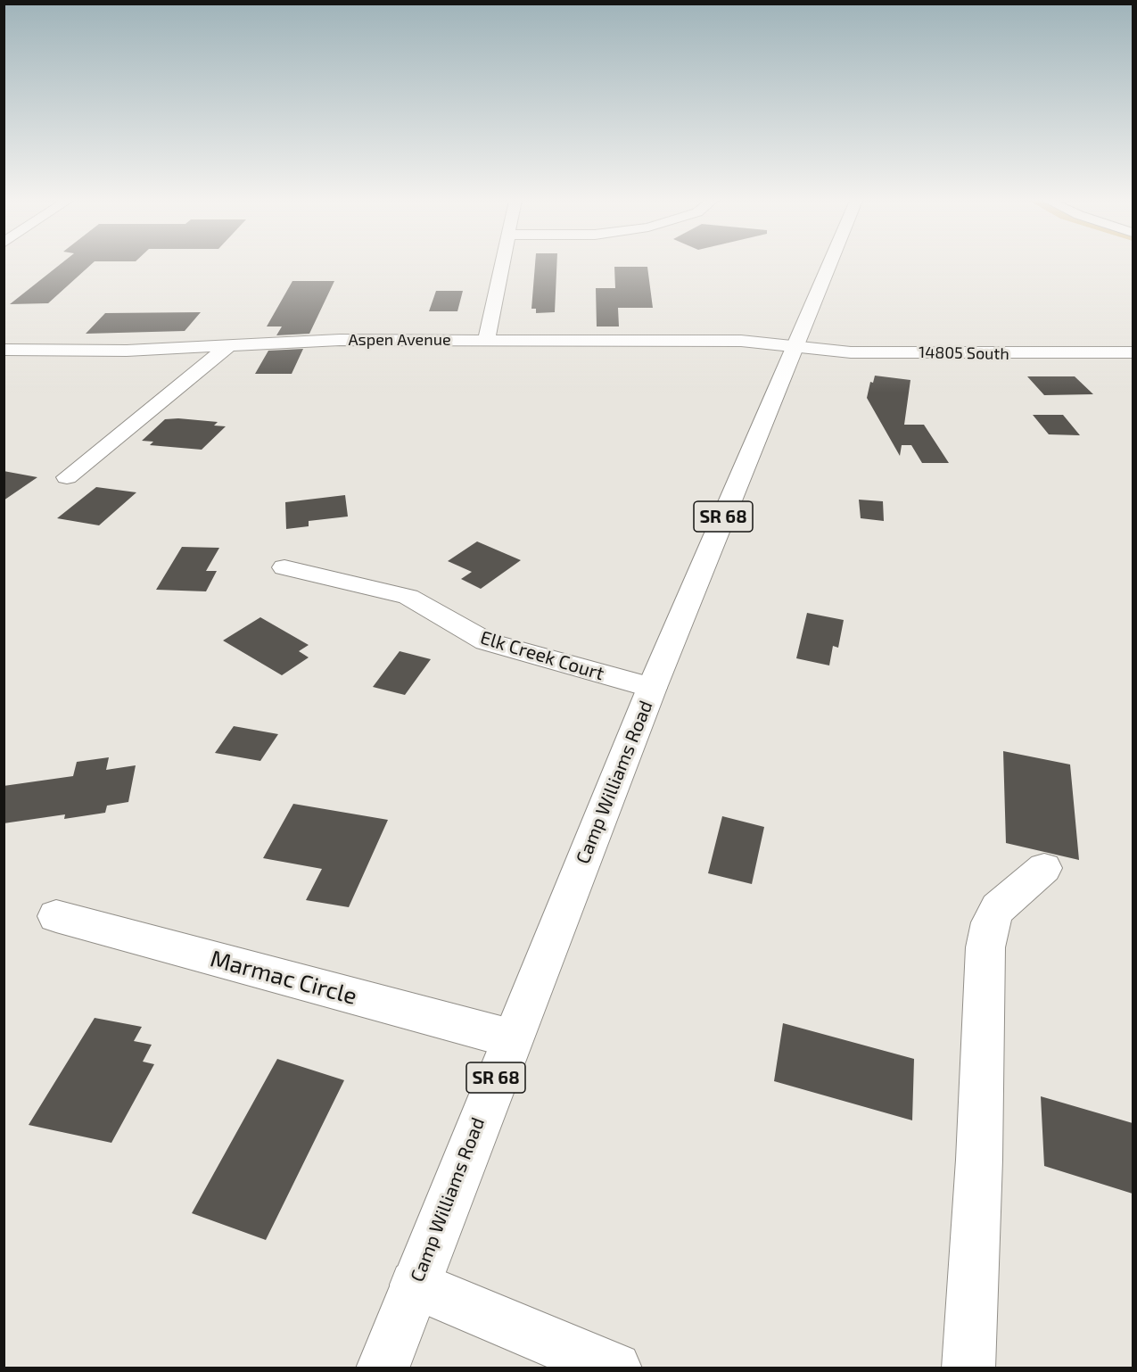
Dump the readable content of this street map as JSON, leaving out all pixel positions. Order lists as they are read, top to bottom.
{
  "streets": {
    "street": [
      "Aspen Avenue",
      "14805 South",
      "SR 68",
      "Elk Creek Court",
      "Camp Williams Road",
      "Marmac Circle"
    ]
  },
  "crossings": [
    ["Aspen Avenue", "14805 South"],
    ["Aspen Avenue", "Camp Williams Road"],
    ["14805 South", "Camp Williams Road"],
    ["Elk Creek Court", "Camp Williams Road"],
    ["Camp Williams Road", "Marmac Circle"]
  ]
}
